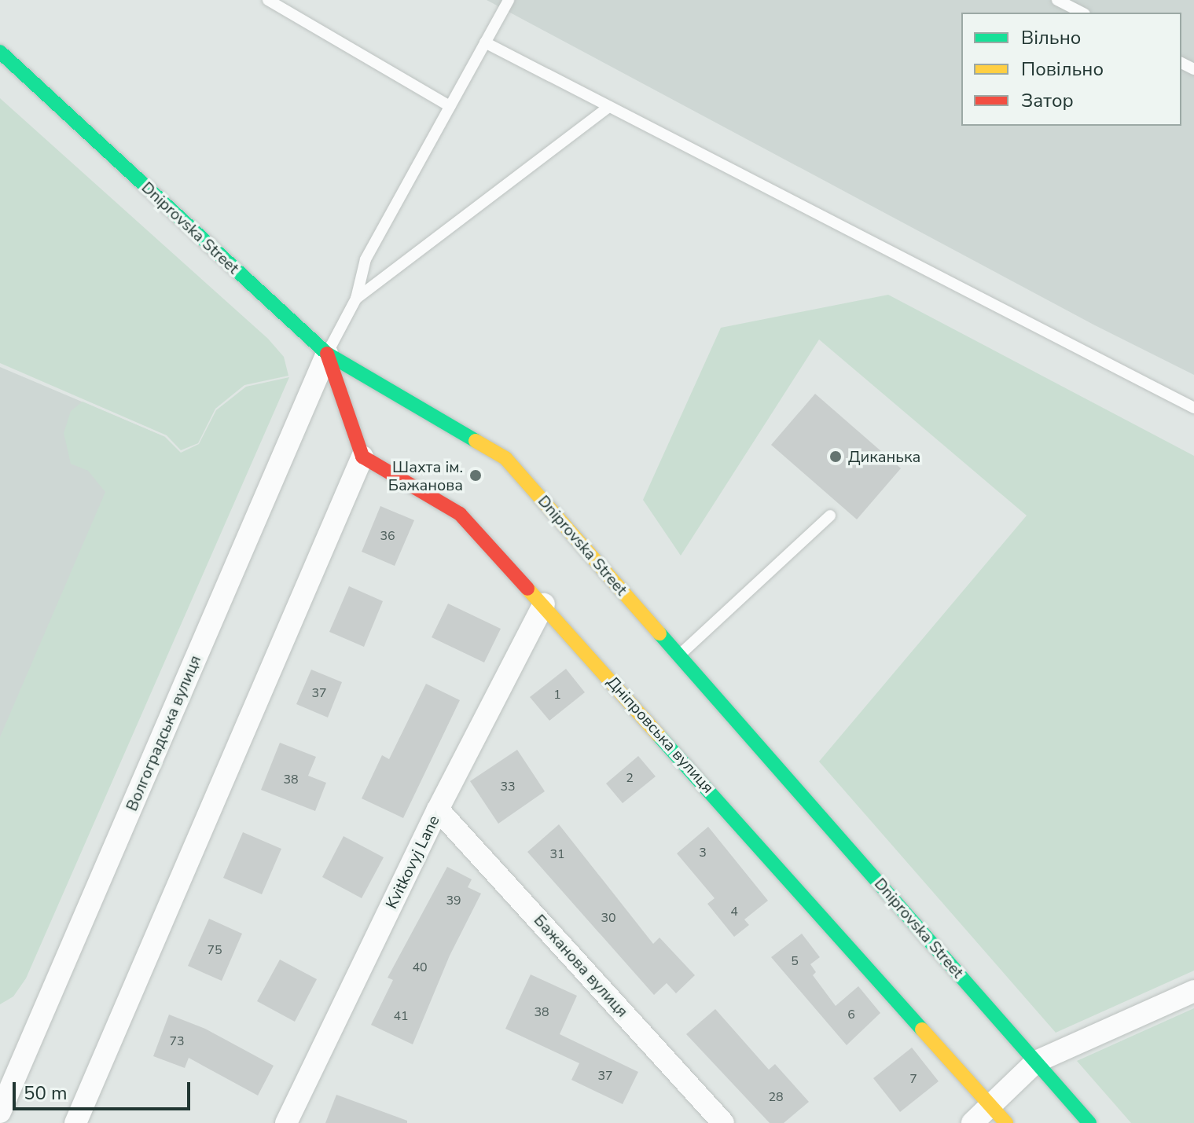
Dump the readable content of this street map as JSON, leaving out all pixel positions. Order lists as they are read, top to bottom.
{
  "streets": {
    "street": [
      "Dniprovska Street",
      "Волгоградська вулиця",
      "Дніпровська вулиця",
      "Kvitkovyj Lane",
      "Бажанова вулиця"
    ]
  },
  "crossings": [
    ["Dniprovska Street", "Волгоградська вулиця"],
    ["Дніпровська вулиця", "Kvitkovyj Lane"],
    ["Kvitkovyj Lane", "Бажанова вулиця"]
  ],
  "places": ["Диканька", "Шахта ім. Бажанова"],
  "house_numbers": [
    "36",
    "37",
    "1",
    "2",
    "38",
    "33",
    "3",
    "31",
    "39",
    "4",
    "30",
    "75",
    "5",
    "40",
    "38",
    "6",
    "41",
    "73",
    "37",
    "7",
    "28"
  ],
  "legend": ["Вільно", "Повільно", "Затор"],
  "scale_bar": "50 m"
}
